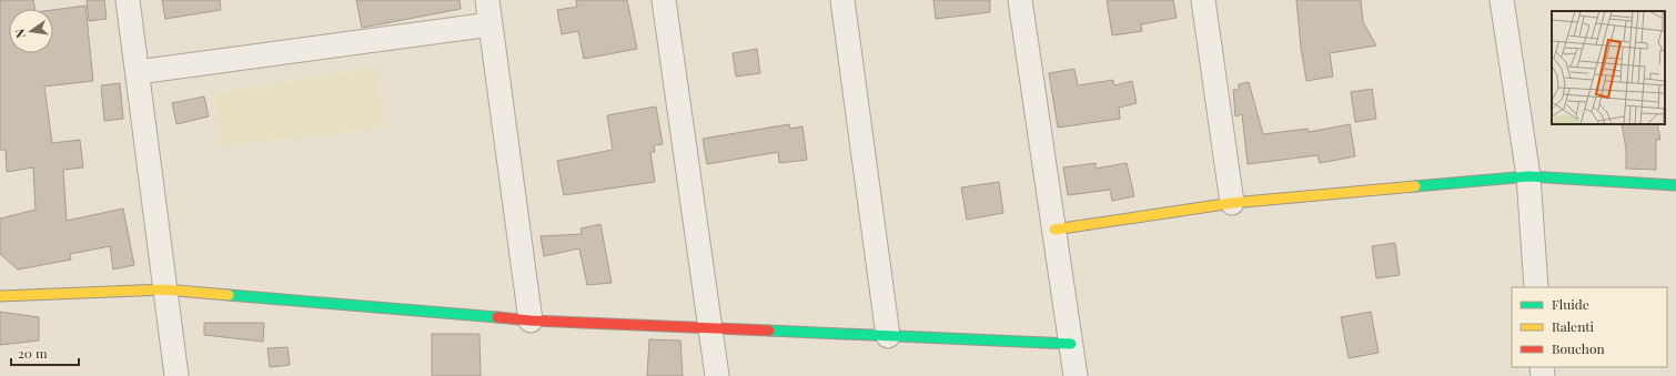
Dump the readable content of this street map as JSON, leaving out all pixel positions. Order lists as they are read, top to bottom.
{
  "legend": ["Fluide", "Ralenti", "Bouchon"],
  "scale_bar": "20 m",
  "north": "left"
}
